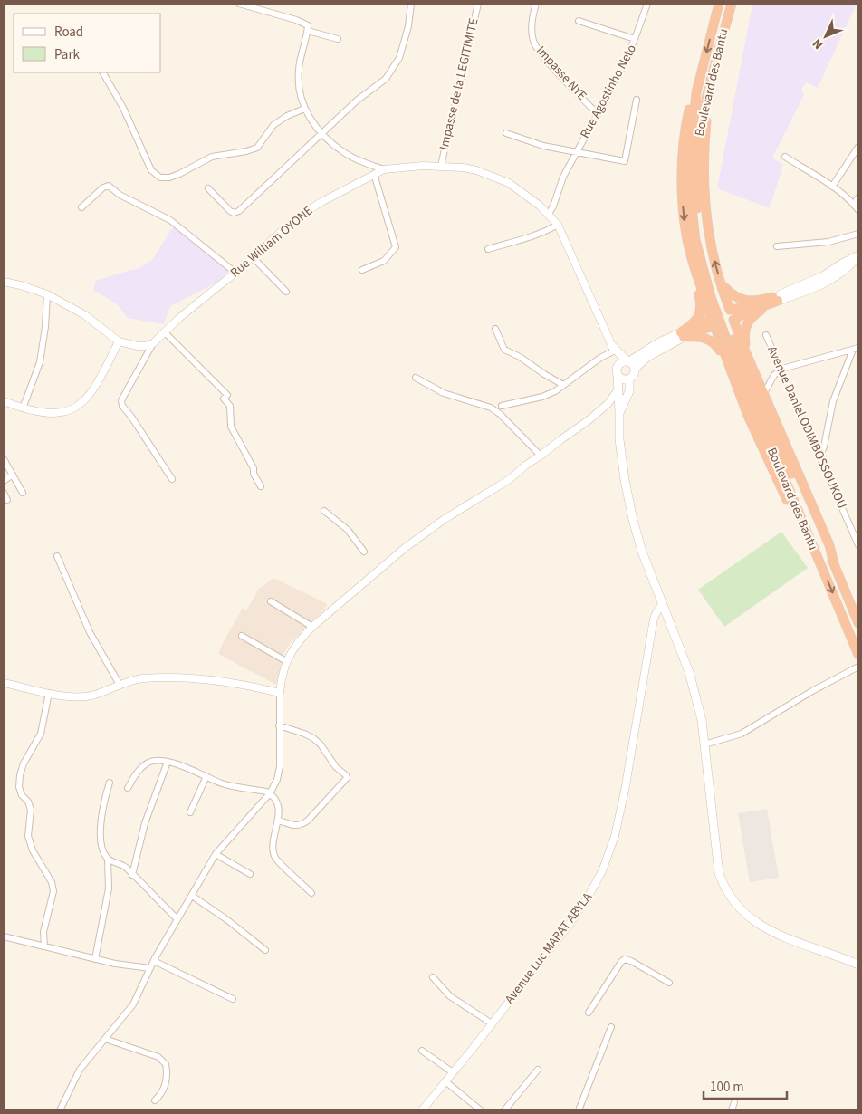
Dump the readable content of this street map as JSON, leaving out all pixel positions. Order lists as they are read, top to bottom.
{
  "streets": {
    "highway": ["Boulevard des Bantu"],
    "street": [
      "Impasse NYE",
      "Impasse de la LEGITIMITE",
      "Rue Agostinho Neto",
      "Rue William OYONE",
      "Avenue Daniel ODIMBOSSOUKOU",
      "Avenue Luc MARAT ABYLA"
    ]
  },
  "crossings": [
    ["Impasse NYE", "Rue Agostinho Neto"],
    ["Impasse de la LEGITIMITE", "Rue William OYONE"],
    ["Rue Agostinho Neto", "Rue William OYONE"]
  ],
  "legend": ["Road", "Park"],
  "scale_bar": "100 m",
  "north": "bottom left"
}
